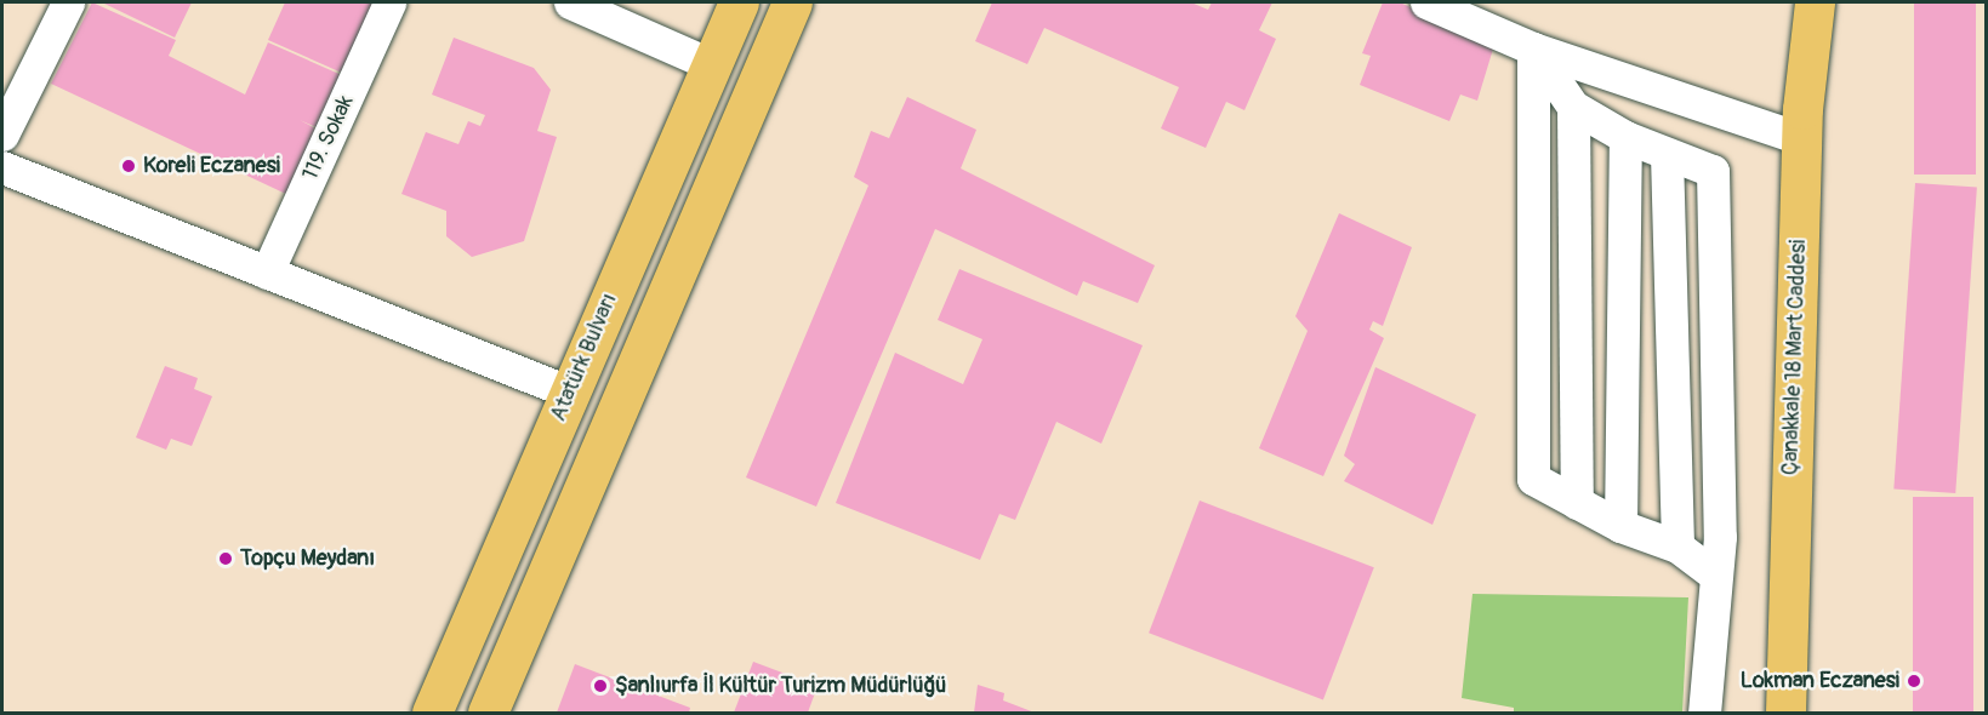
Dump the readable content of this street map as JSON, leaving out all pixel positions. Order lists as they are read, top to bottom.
{
  "streets": {
    "main road": ["Atatürk Bulvarı", "Çanakkale 18 Mart Caddesi"],
    "street": ["119. Sokak"]
  },
  "places": [
    "Koreli Eczanesi",
    "Topçu Meydanı",
    "Lokman Eczanesi",
    "Şanlıurfa İl Kültür Turizm Müdürlüğü"
  ]
}
